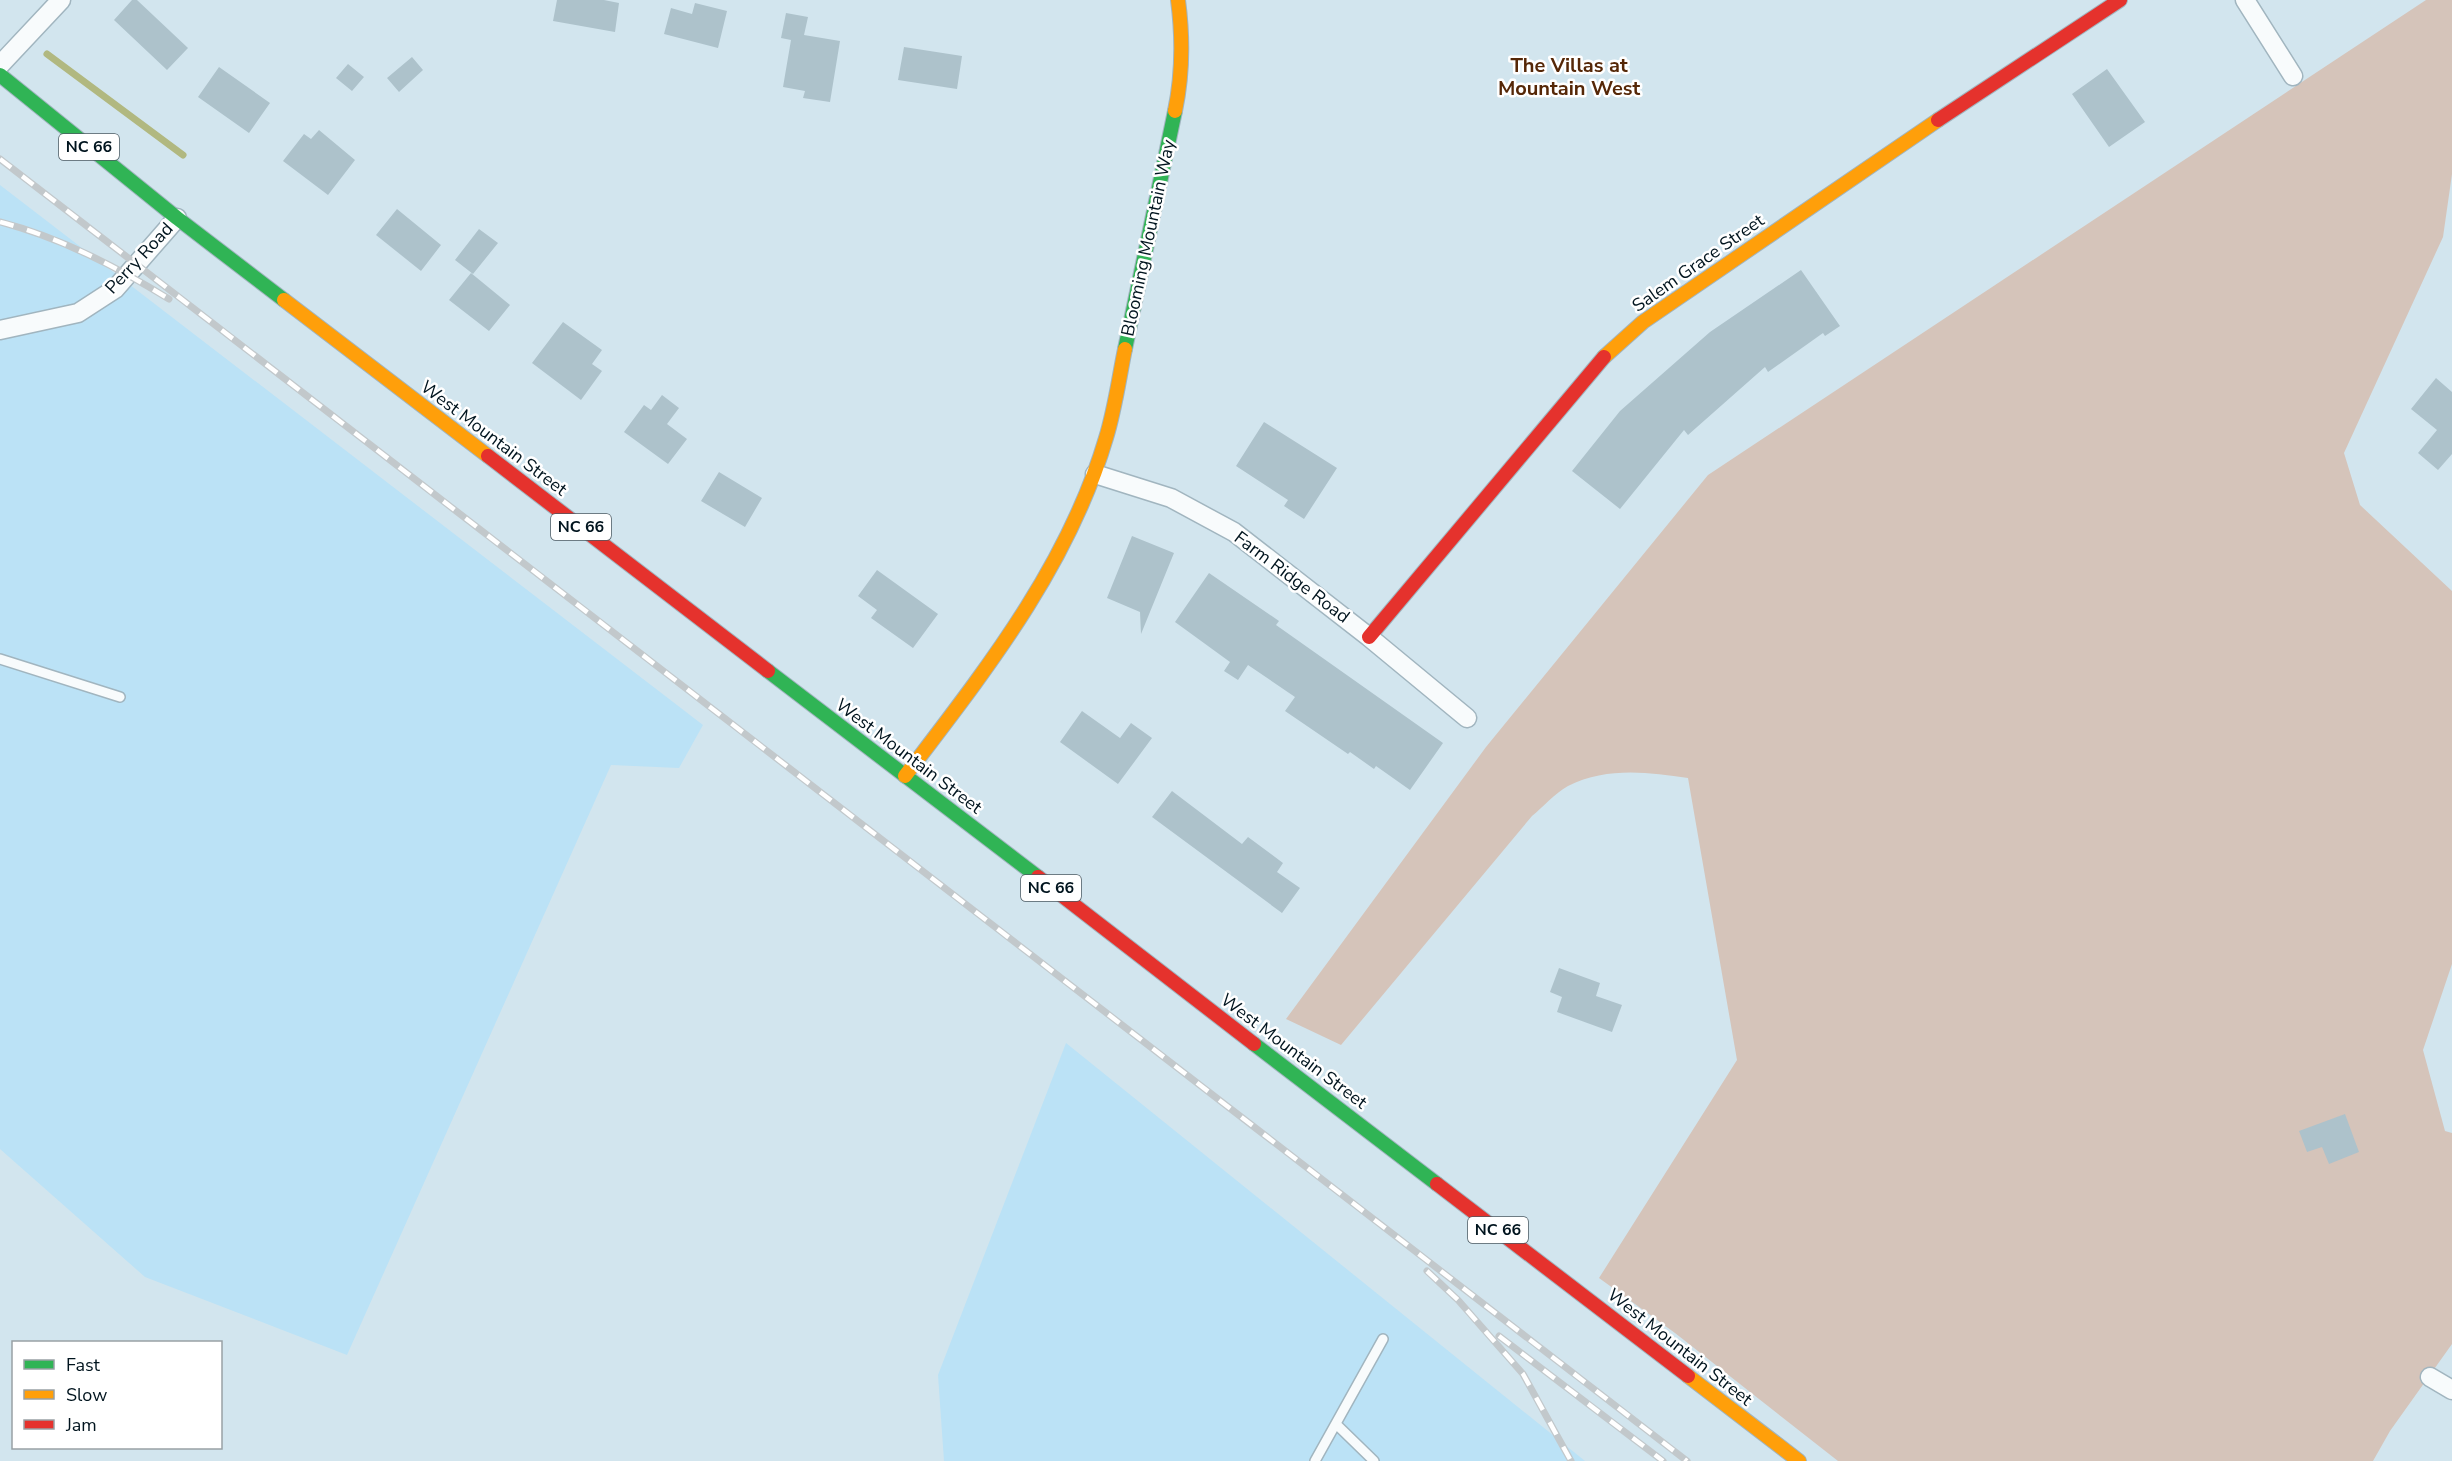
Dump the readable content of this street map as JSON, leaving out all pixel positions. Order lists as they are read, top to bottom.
{
  "streets": {
    "main road": [
      "NC 66",
      "Blooming Mountain Way",
      "Salem Grace Street",
      "West Mountain Street"
    ],
    "street": ["Perry Road", "Farm Ridge Road"]
  },
  "crossings": [
    ["Blooming Mountain Way", "West Mountain Street"],
    ["Blooming Mountain Way", "Farm Ridge Road"],
    ["Perry Road", "West Mountain Street"],
    ["Salem Grace Street", "Farm Ridge Road"]
  ],
  "districts": ["The Villas at Mountain West"],
  "legend": ["Fast", "Slow", "Jam"]
}
